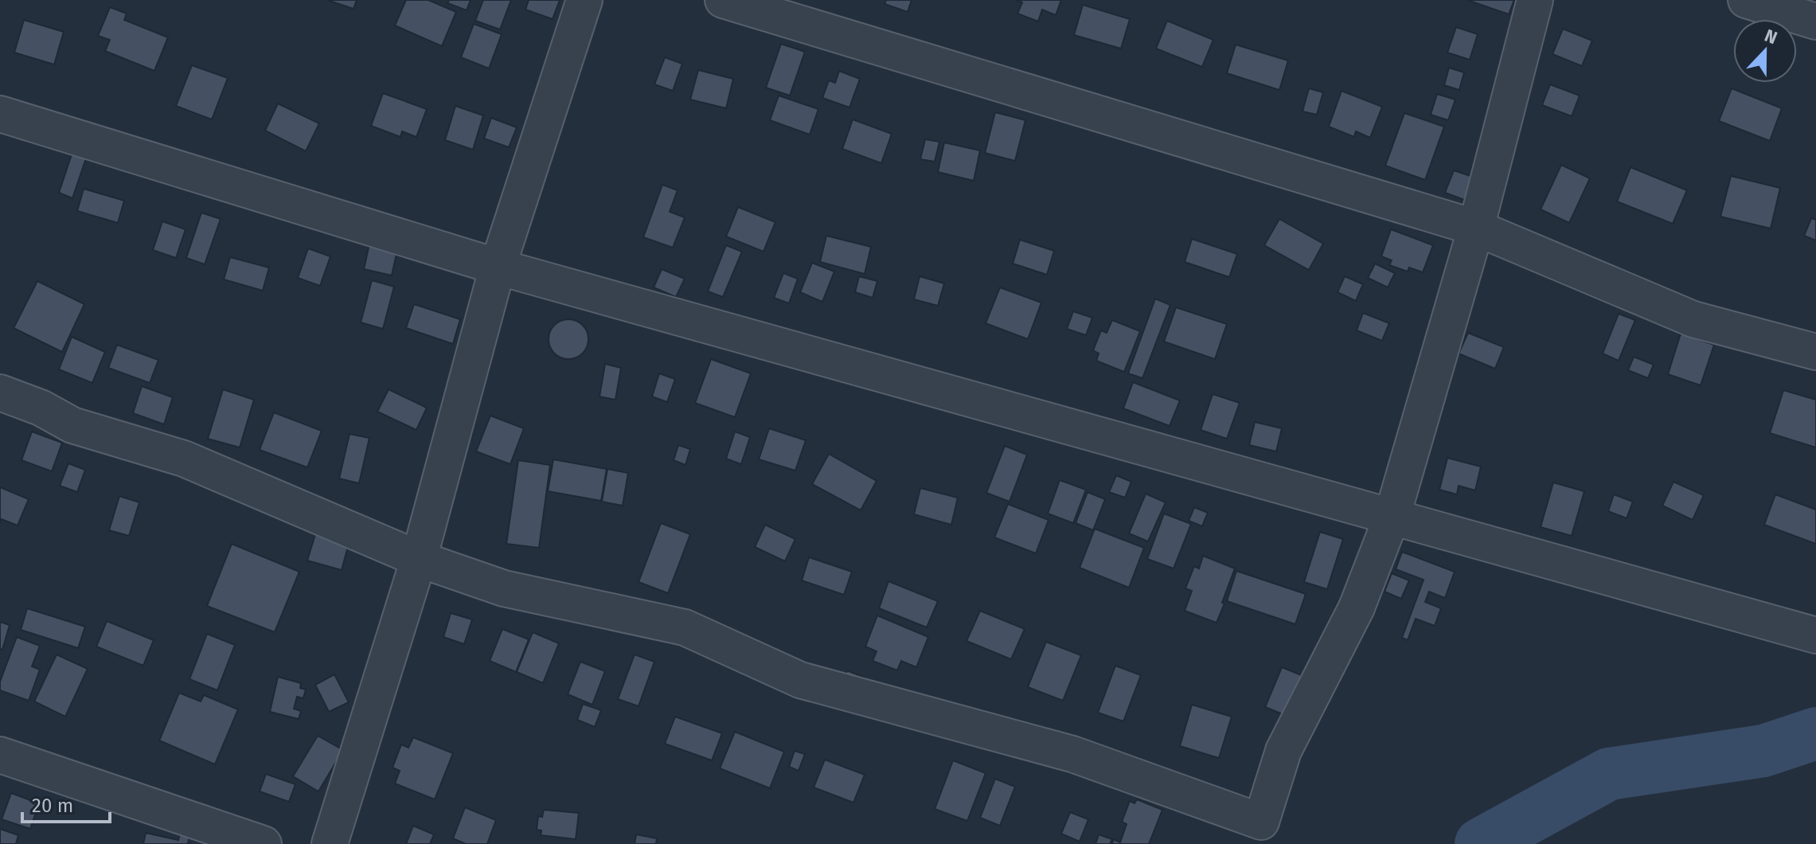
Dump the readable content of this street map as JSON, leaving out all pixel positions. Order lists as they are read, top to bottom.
{
  "scale_bar": "20 m",
  "north": "top"
}
